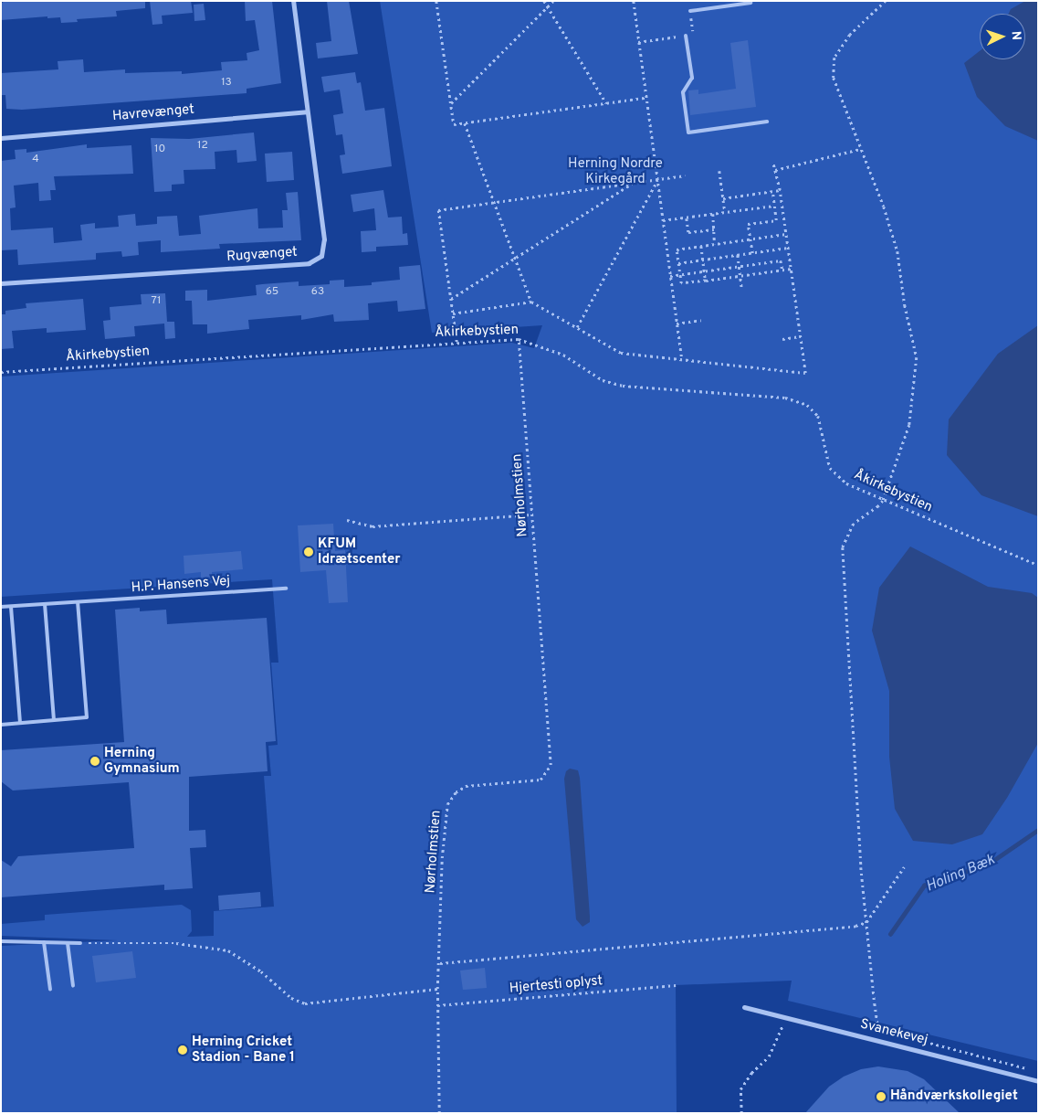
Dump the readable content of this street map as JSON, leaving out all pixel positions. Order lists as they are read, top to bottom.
{
  "streets": {
    "street": ["Havrevænget", "Rugvænget", "Svanekevej"],
    "lane": ["H.P. Hansens Vej"],
    "path": ["Åkirkebystien", "Nørholmstien", "Hjertesti oplyst"]
  },
  "crossings": [
    ["Havrevænget", "Rugvænget"],
    ["Åkirkebystien", "Nørholmstien"],
    ["Nørholmstien", "Hjertesti oplyst"]
  ],
  "water": ["Holing Bæk"],
  "parks": ["Herning Nordre Kirkegård"],
  "places": [
    "KFUM Idrætscenter",
    "Herning Gymnasium",
    "Herning Cricket Stadion - Bane 1",
    "Håndværkskollegiet"
  ],
  "house_numbers": [
    "13",
    "12",
    "10",
    "4",
    "65",
    "63",
    "71"
  ],
  "north": "right"
}
